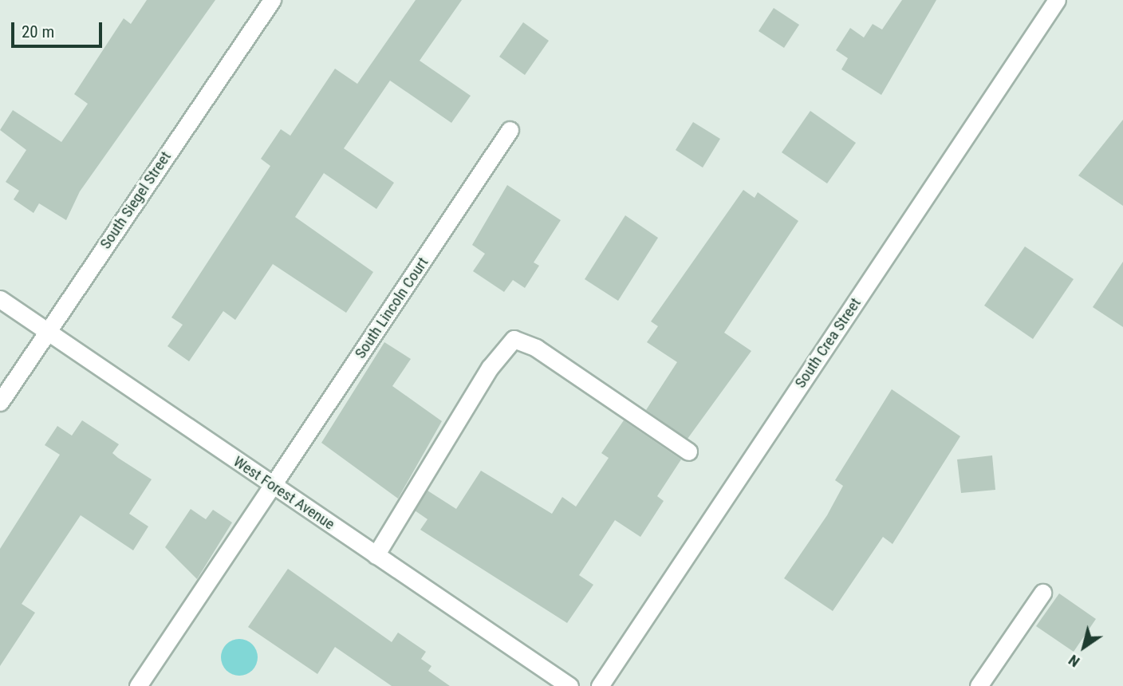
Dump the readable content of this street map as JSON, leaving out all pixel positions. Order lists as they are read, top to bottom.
{
  "streets": {
    "street": [
      "South Siegel Street",
      "South Lincoln Court",
      "South Crea Street",
      "West Forest Avenue"
    ]
  },
  "crossings": [
    ["South Siegel Street", "West Forest Avenue"],
    ["South Lincoln Court", "West Forest Avenue"]
  ],
  "scale_bar": "20 m",
  "north": "bottom left"
}
